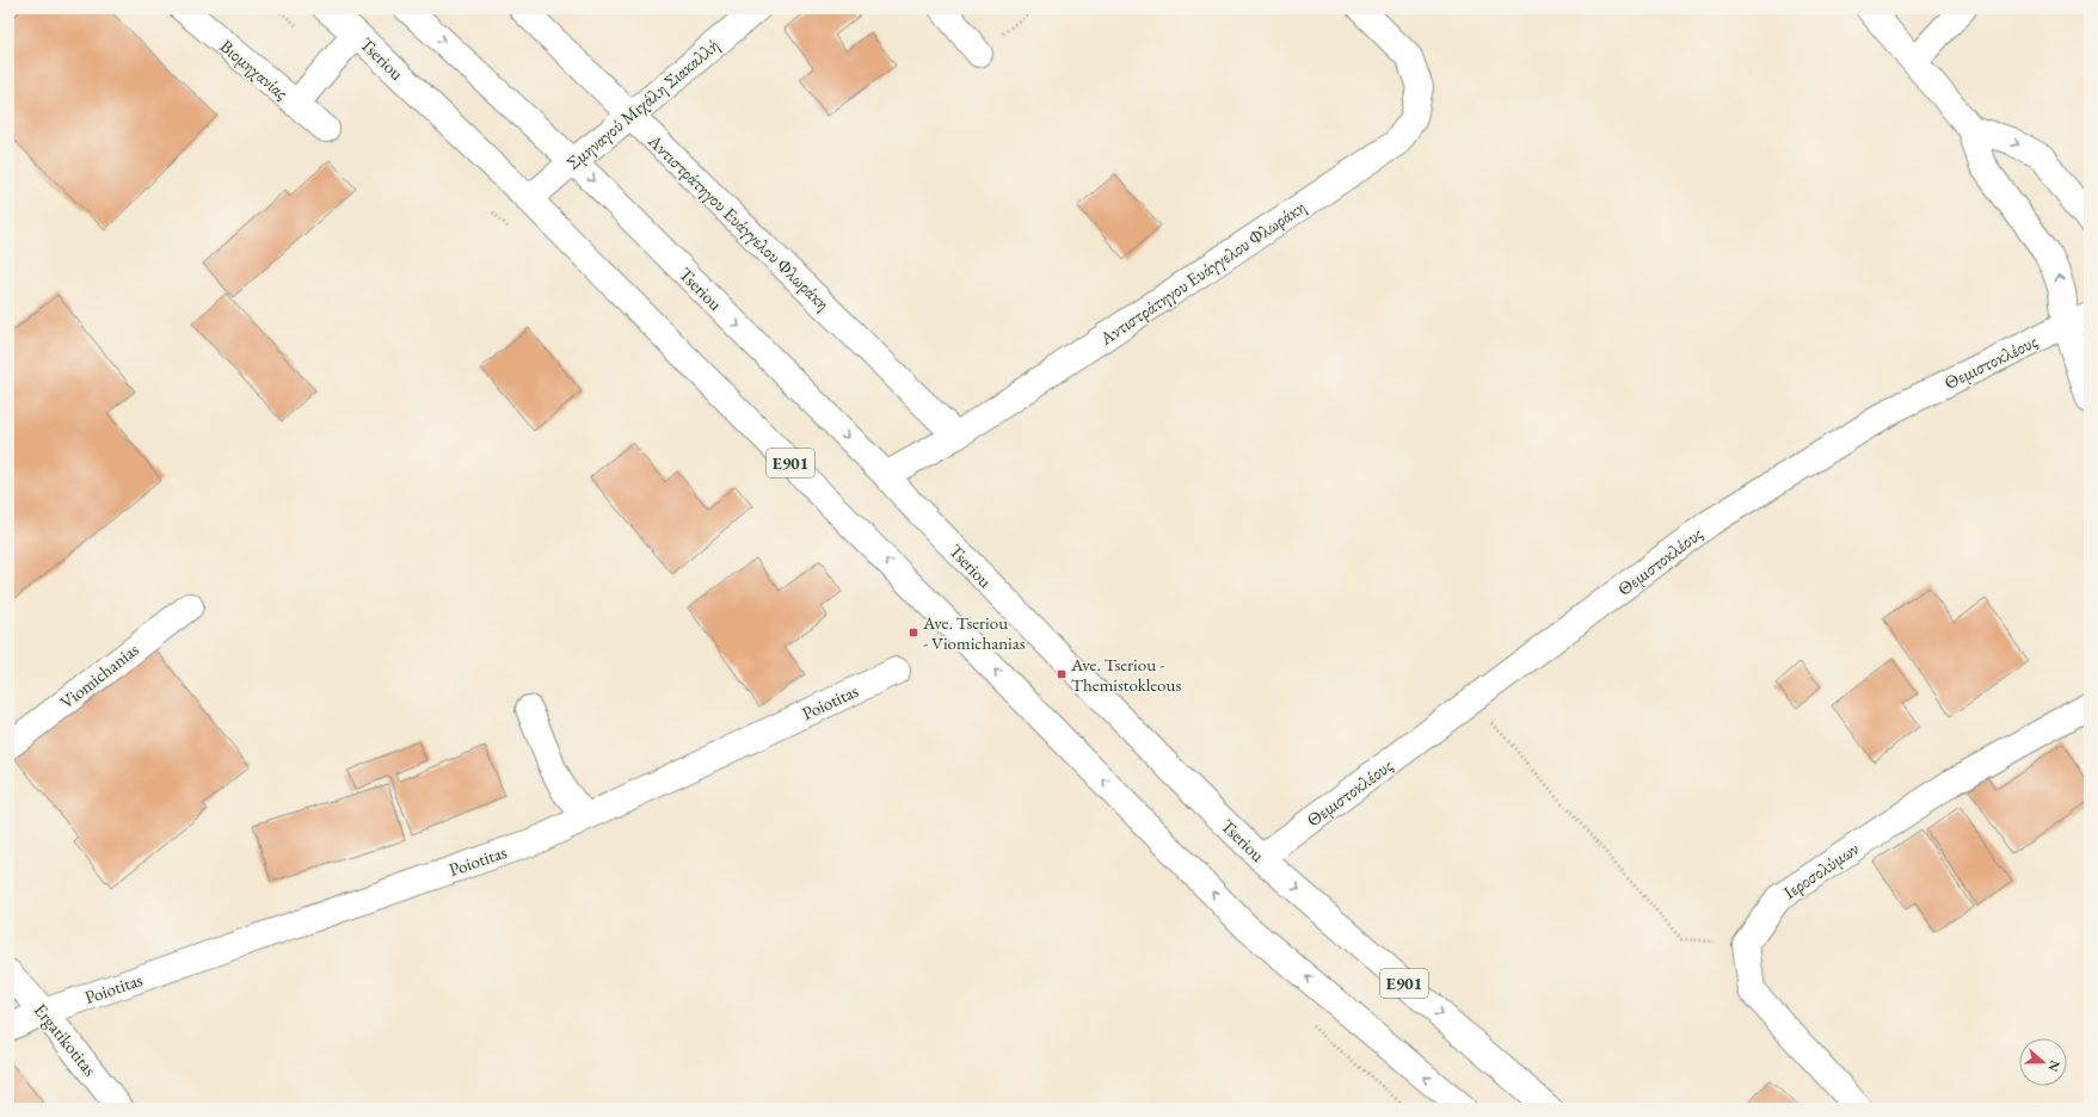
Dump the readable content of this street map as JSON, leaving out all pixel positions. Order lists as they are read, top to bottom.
{
  "streets": {
    "street": [
      "Tseriou",
      "Βιομηχανίας",
      "Σμηναγού Μιχάλη Σιακαλλή",
      "Αντιστράτηγου Ευάγγελου Φλωράκη",
      "Θεμιστοκλέους",
      "E901",
      "Viomichanias",
      "Poiotitas",
      "Ιεροσολύμων",
      "Ergatikotitas"
    ]
  },
  "crossings": [
    ["Tseriou", "Σμηναγού Μιχάλη Σιακαλλή"],
    ["Tseriou", "Αντιστράτηγου Ευάγγελου Φλωράκη"],
    ["Tseriou", "Θεμιστοκλέους"],
    ["Σμηναγού Μιχάλη Σιακαλλή", "Αντιστράτηγου Ευάγγελου Φλωράκη"],
    ["Poiotitas", "Ergatikotitas"]
  ],
  "places": {
    "transit": ["Ave. Tseriou - Viomichanias", "Ave. Tseriou - Themistokleous"]
  },
  "north": "right"
}
